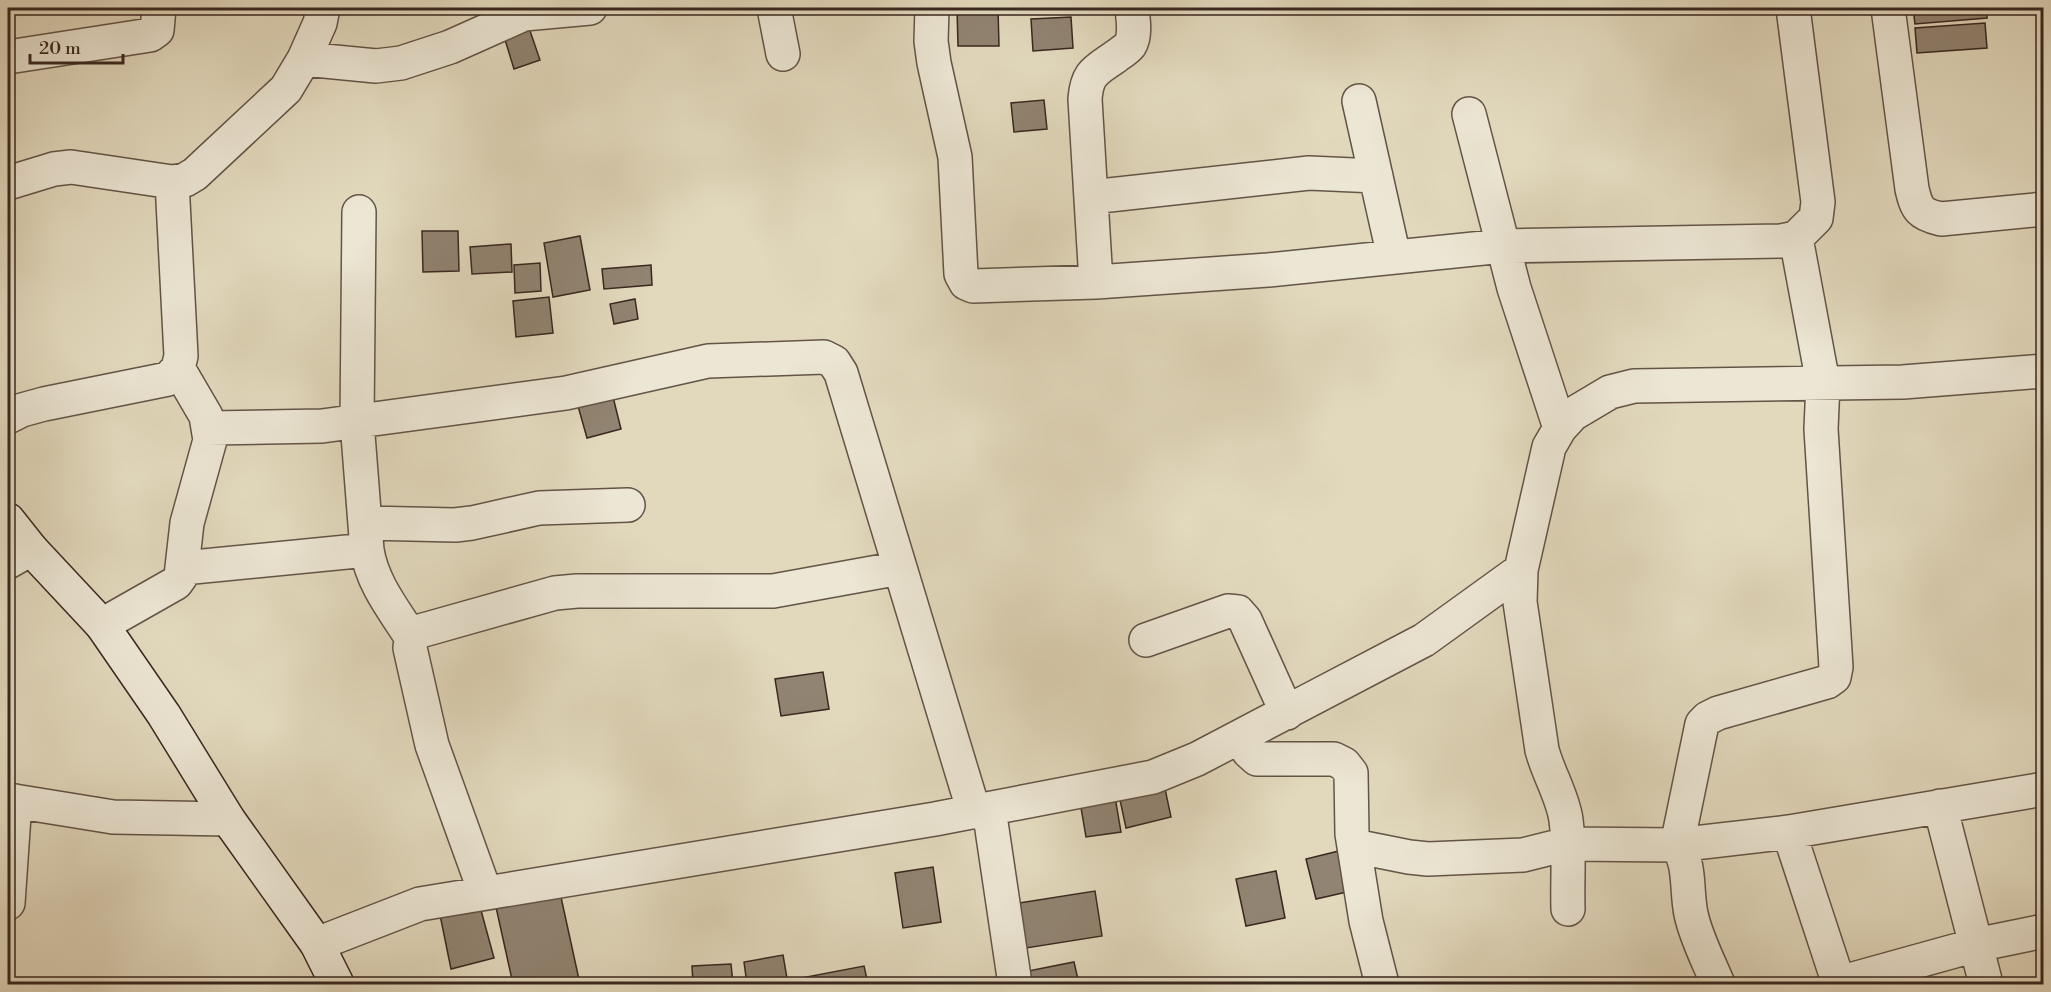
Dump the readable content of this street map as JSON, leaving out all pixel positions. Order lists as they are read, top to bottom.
{
  "scale_bar": "20 m"
}
